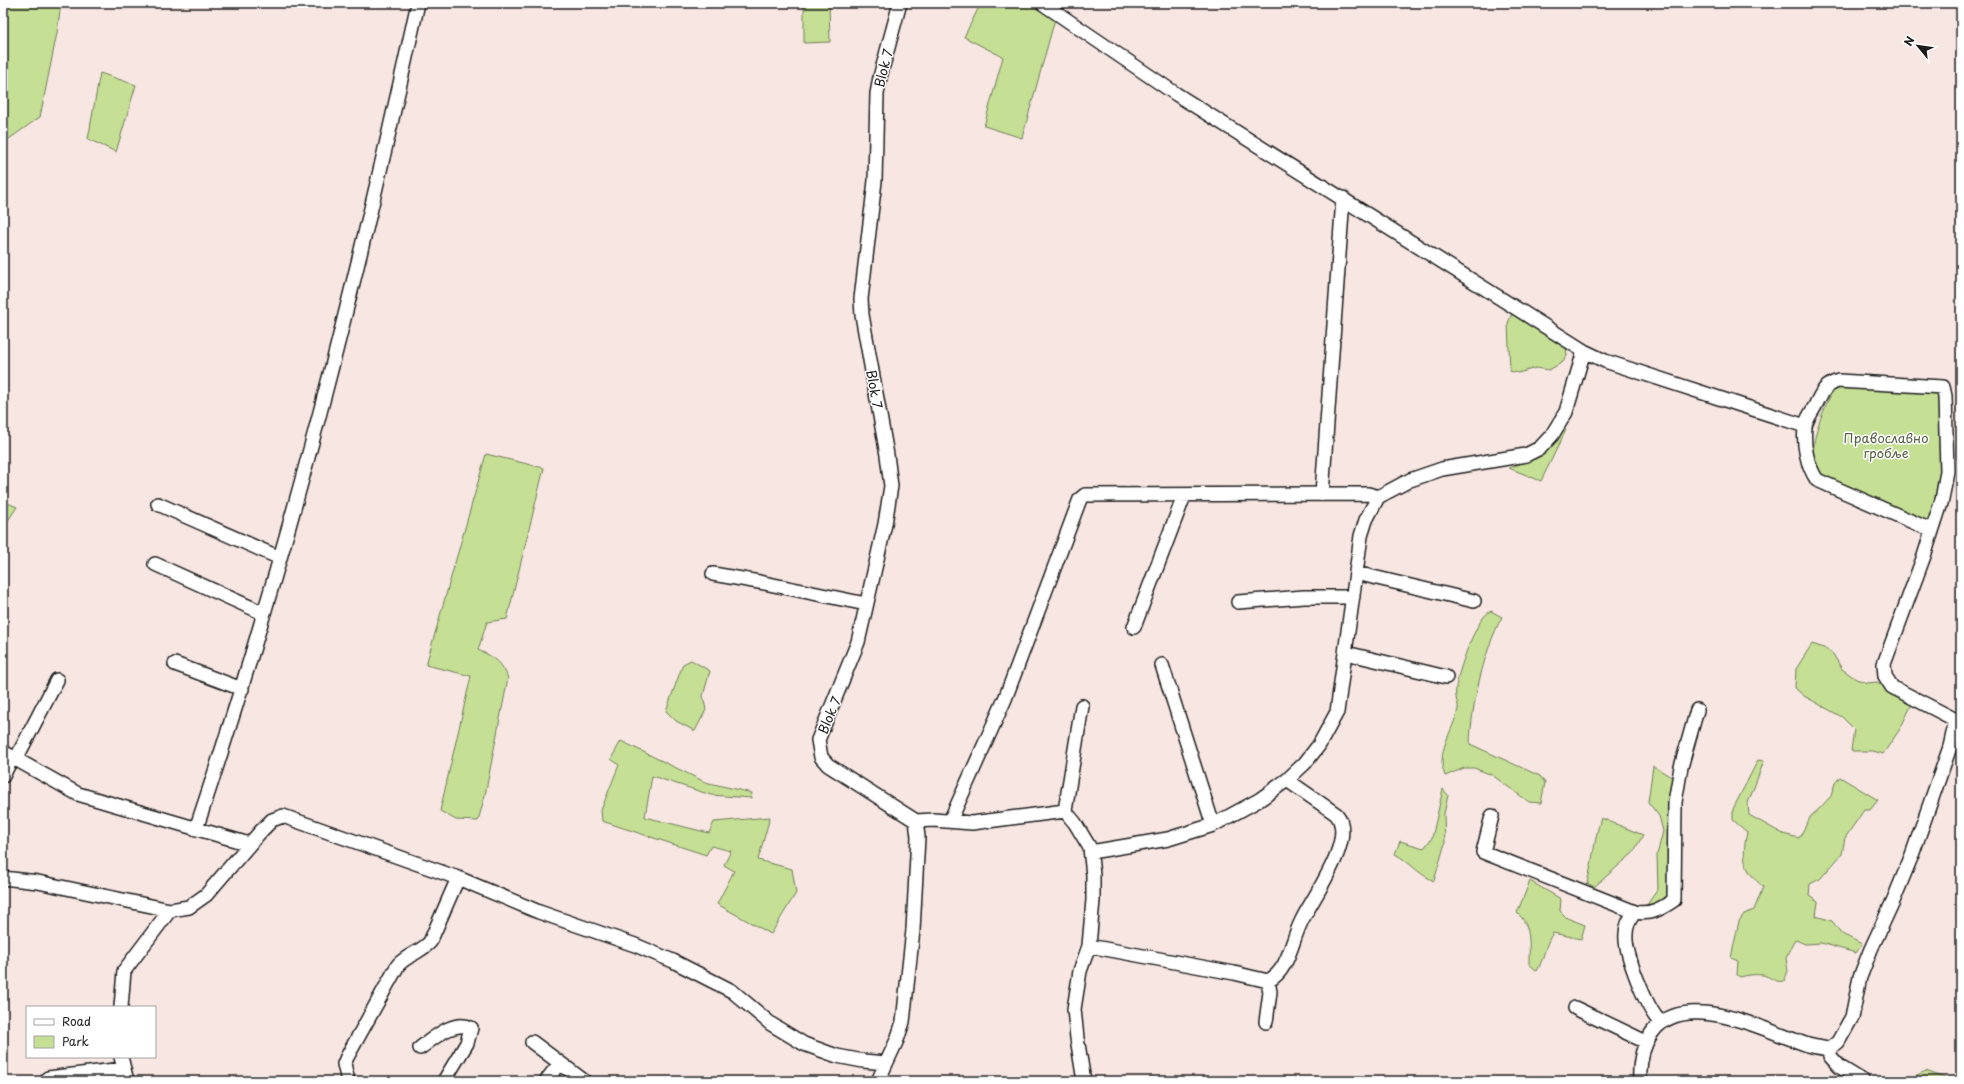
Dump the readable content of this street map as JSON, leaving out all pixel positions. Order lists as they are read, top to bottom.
{
  "streets": {
    "street": ["Blok 7"]
  },
  "parks": ["Православно гробље"],
  "legend": ["Road", "Park"],
  "north": "top left"
}
